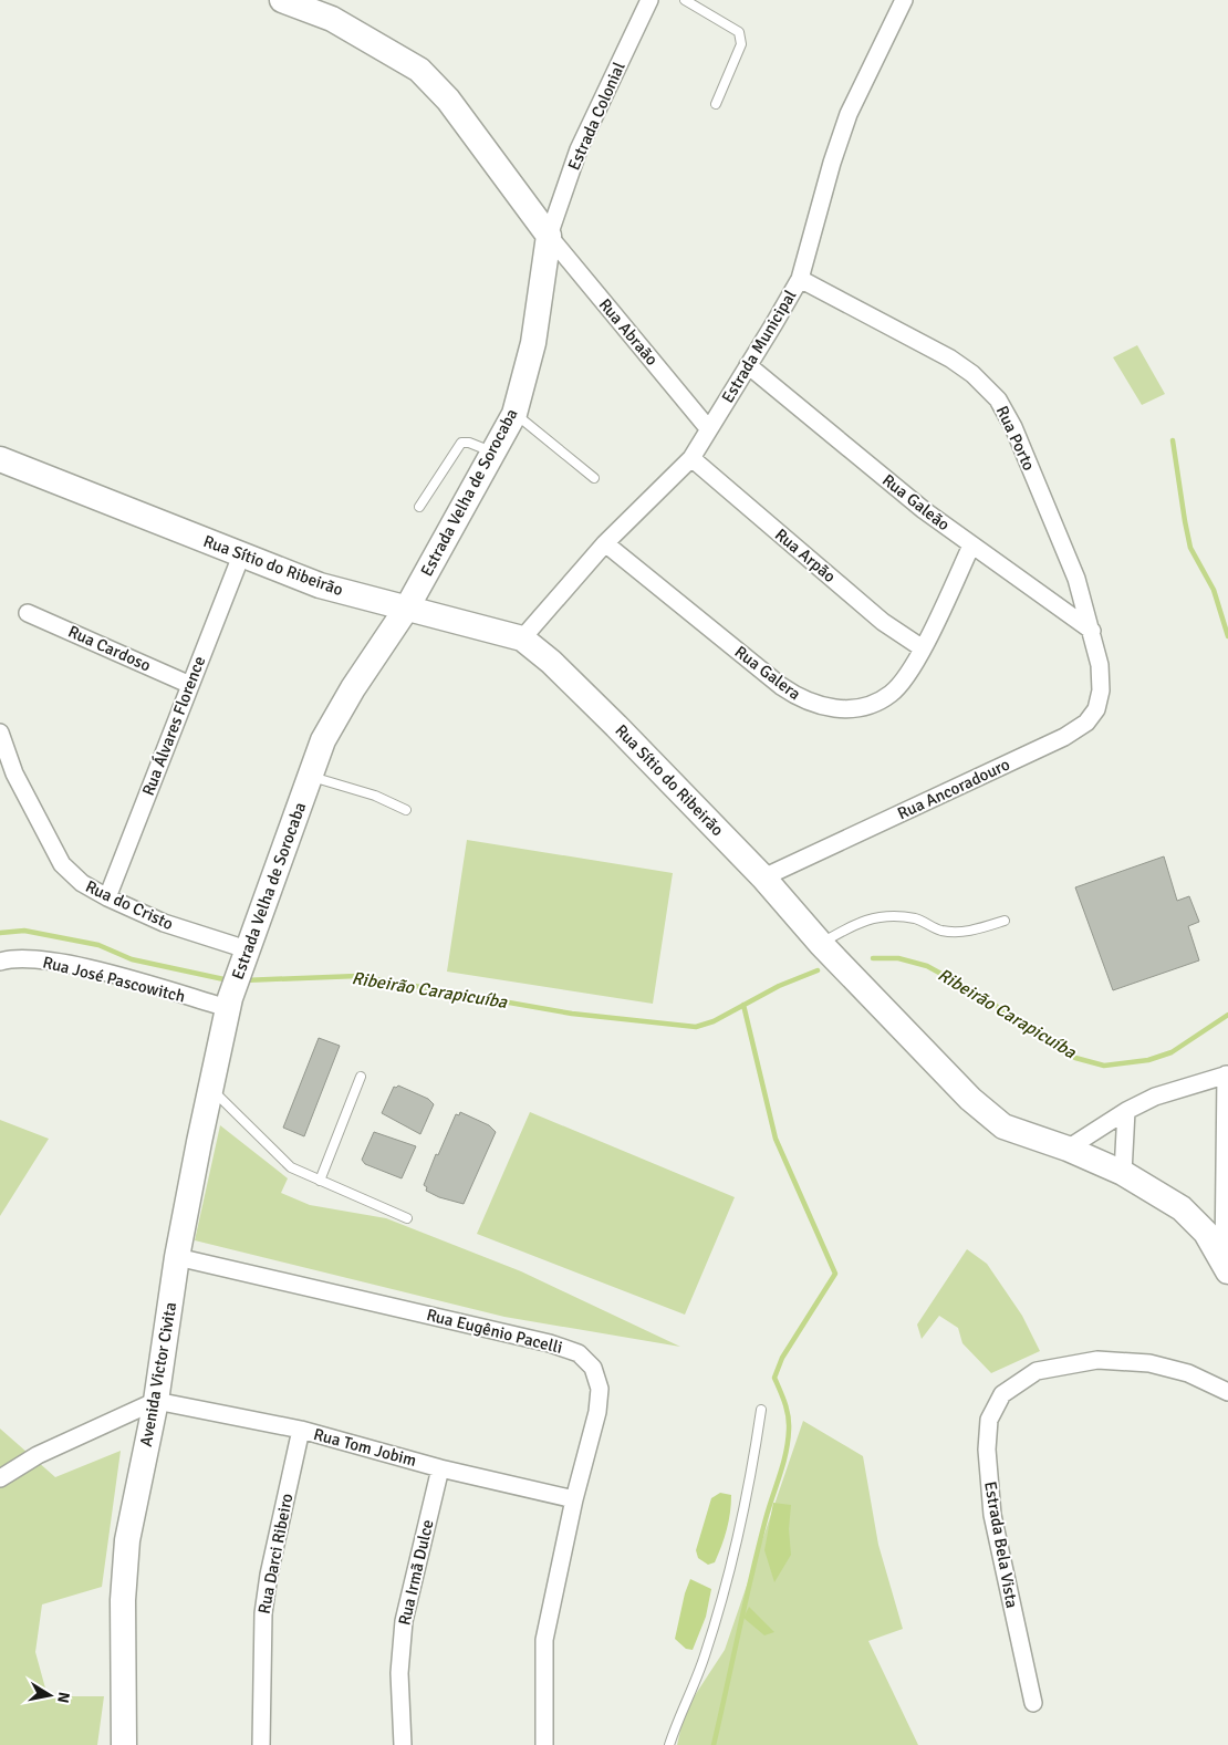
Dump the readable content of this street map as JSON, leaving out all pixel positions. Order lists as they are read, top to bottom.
{
  "streets": {
    "main road": ["Estrada Velha de Sorocaba", "Rua Sítio do Ribeirão", "Avenida Victor Civita"],
    "street": [
      "Estrada Colonial",
      "Rua Abraão",
      "Estrada Municipal",
      "Rua Porto",
      "Rua Galeão",
      "Rua Arpão",
      "Rua Cardoso",
      "Rua Galera",
      "Rua Álvares Florence",
      "Rua Ancoradouro",
      "Rua do Cristo",
      "Rua José Pascowitch",
      "Rua Eugênio Pacelli",
      "Rua Tom Jobim",
      "Estrada Bela Vista",
      "Rua Darci Ribeiro",
      "Rua Irmã Dulce"
    ]
  },
  "crossings": [
    ["Estrada Colonial", "Rua Abraão"],
    ["Estrada Colonial", "Estrada Velha de Sorocaba"],
    ["Rua Abraão", "Estrada Municipal"],
    ["Rua Abraão", "Estrada Velha de Sorocaba"],
    ["Estrada Municipal", "Rua Porto"],
    ["Estrada Municipal", "Rua Galeão"],
    ["Estrada Municipal", "Rua Arpão"],
    ["Estrada Municipal", "Rua Sítio do Ribeirão"],
    ["Estrada Municipal", "Rua Galera"],
    ["Rua Porto", "Rua Galeão"],
    ["Rua Porto", "Rua Ancoradouro"],
    ["Estrada Velha de Sorocaba", "Rua Sítio do Ribeirão"],
    ["Estrada Velha de Sorocaba", "Rua do Cristo"],
    ["Estrada Velha de Sorocaba", "Rua José Pascowitch"],
    ["Estrada Velha de Sorocaba", "Avenida Victor Civita"],
    ["Rua Galeão", "Rua Galera"],
    ["Rua Arpão", "Rua Galera"],
    ["Rua Sítio do Ribeirão", "Rua Álvares Florence"],
    ["Rua Sítio do Ribeirão", "Rua Ancoradouro"],
    ["Rua Cardoso", "Rua Álvares Florence"],
    ["Rua Álvares Florence", "Rua do Cristo"],
    ["Rua José Pascowitch", "Avenida Victor Civita"],
    ["Rua Eugênio Pacelli", "Avenida Victor Civita"],
    ["Rua Eugênio Pacelli", "Rua Tom Jobim"],
    ["Avenida Victor Civita", "Rua Tom Jobim"],
    ["Rua Tom Jobim", "Rua Darci Ribeiro"],
    ["Rua Tom Jobim", "Rua Irmã Dulce"]
  ],
  "water": ["Ribeirão Carapicuíba"],
  "north": "right"
}
